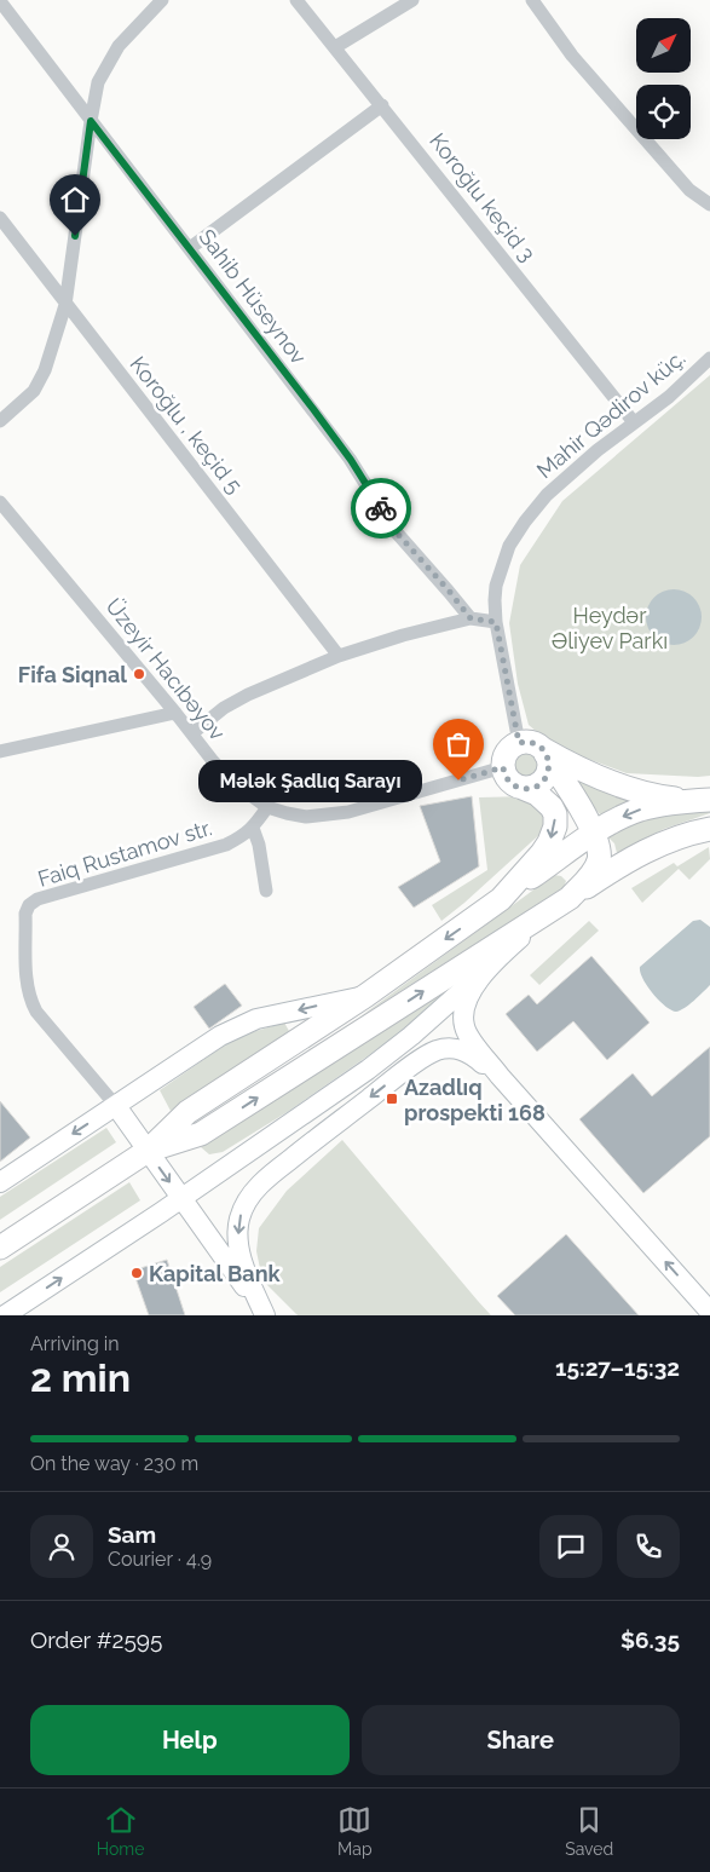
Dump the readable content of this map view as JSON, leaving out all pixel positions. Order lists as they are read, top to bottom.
{
  "streets": {
    "street": [
      "Koroğlu keçid 3",
      "Sahib Hüseynov",
      "Mahir Qədirov küç.",
      "Koroğlu , keçid 5",
      "Üzeyir Hacıbəyov",
      "Faiq Rustamov str."
    ]
  },
  "crossings": [
    ["Koroğlu keçid 3", "Mahir Qədirov küç."],
    ["Mahir Qədirov küç.", "Üzeyir Hacıbəyov"],
    ["Üzeyir Hacıbəyov", "Faiq Rustamov str."]
  ],
  "parks": ["Heydər Əliyev Parkı"],
  "places": {
    "other": ["Fifa Siqnal", "Mələk Şadlıq Sarayı", "Kapital Bank"],
    "transit": ["Azadlıq prospekti 168"]
  },
  "north": "top right",
  "page": {
    "bubble": "Mələk Şadlıq Sarayı",
    "heading": ["2 min", "Arriving in", "15:27–15:32"],
    "panel": [
      "Sam",
      "Courier · 4.9",
      "Order #2595",
      "$6.35"
    ],
    "bar": "On the way · 230 m",
    "buttons": ["Help", "Share"],
    "tabs": ["Home", "Map", "Saved"]
  }
}
